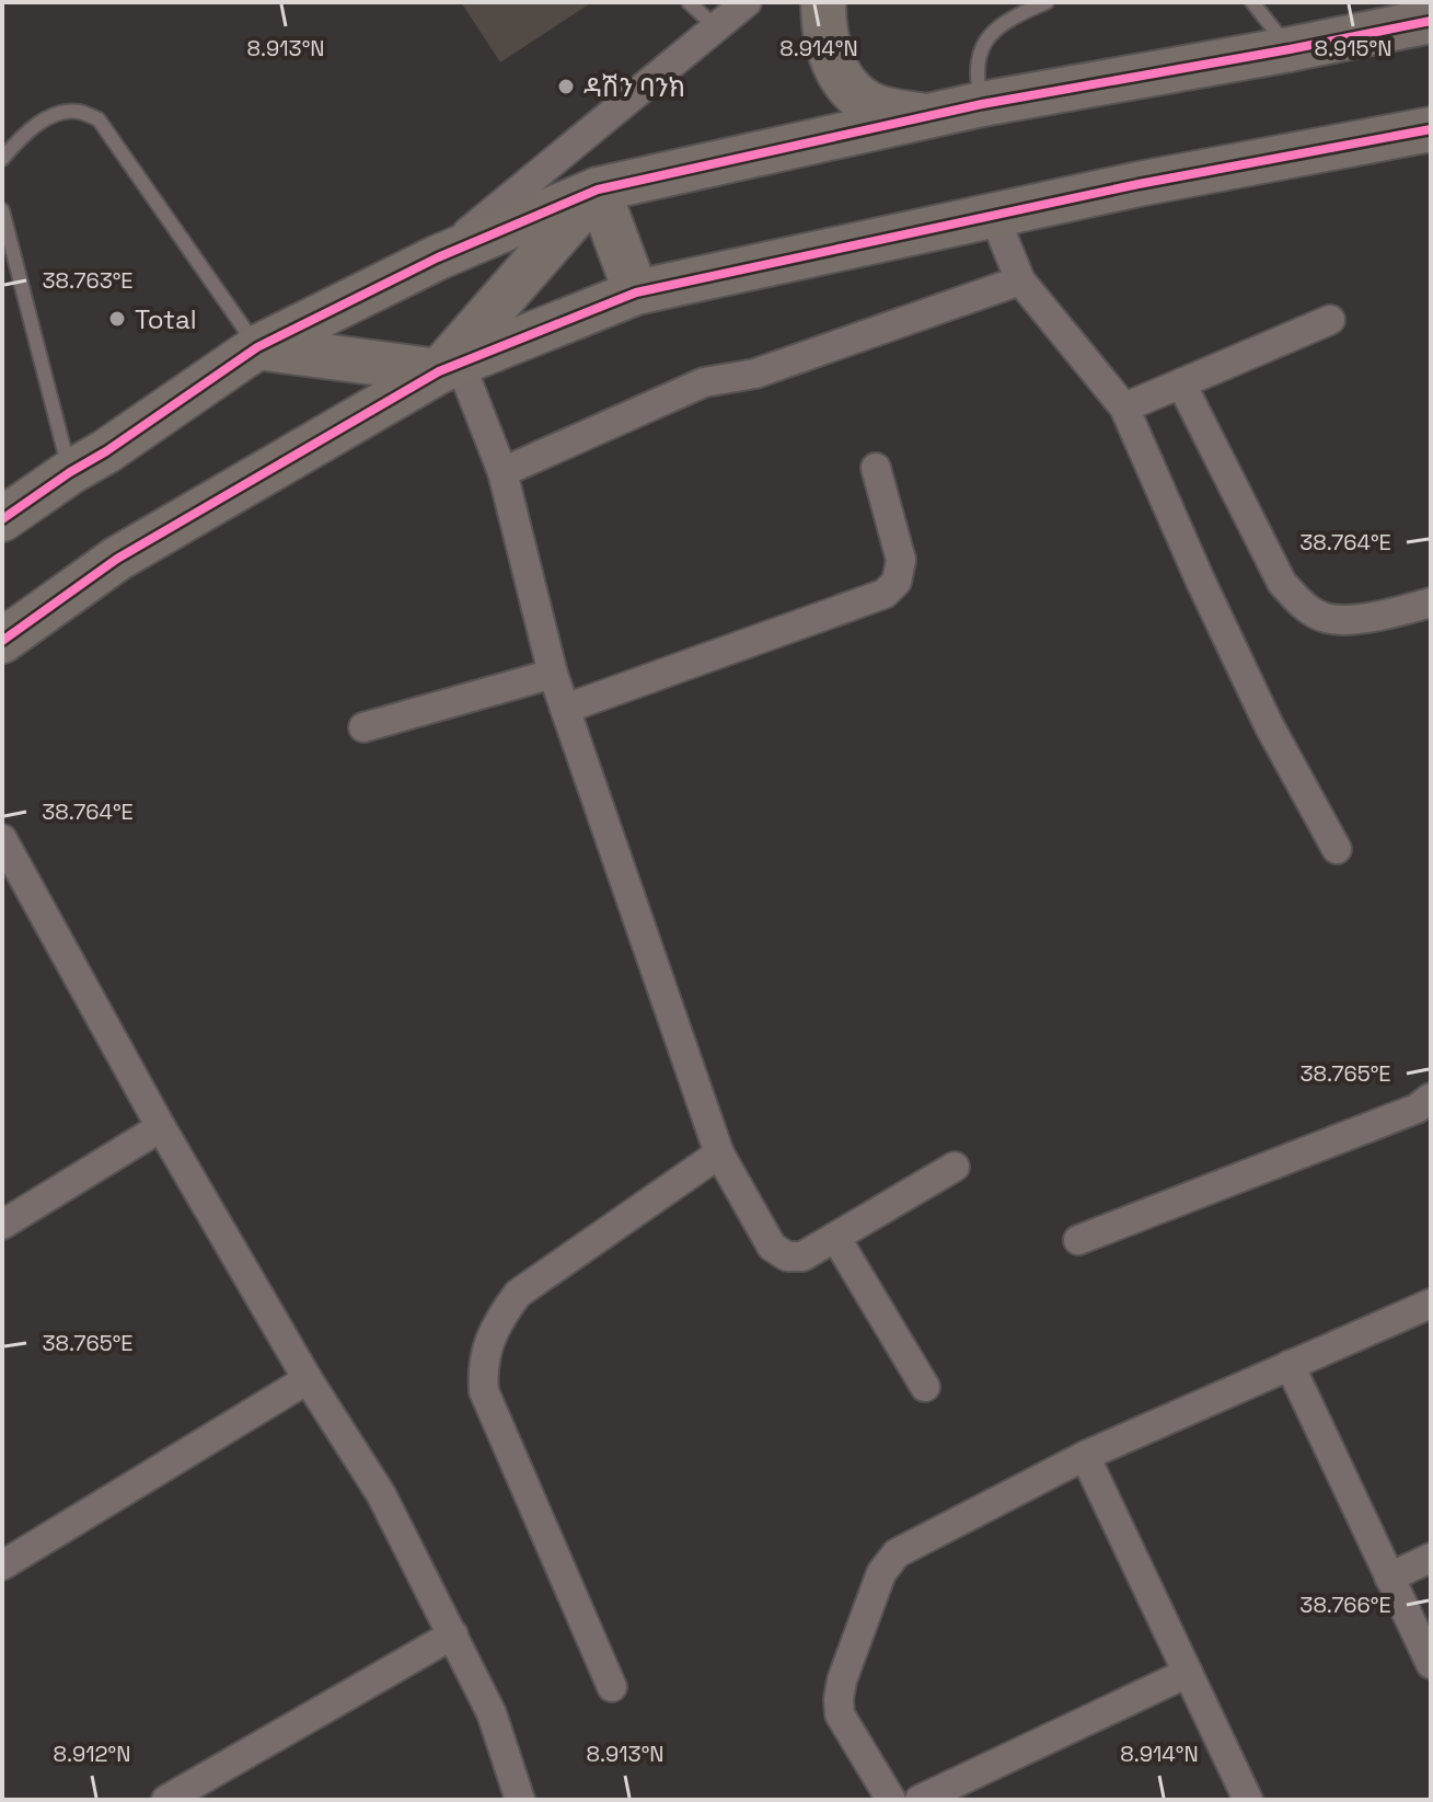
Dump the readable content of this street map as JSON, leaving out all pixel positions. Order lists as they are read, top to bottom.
{
  "places": ["ዳሽን ባንክ", "Total"],
  "coordinates": [
    "8.913°N",
    "8.914°N",
    "8.915°N",
    "38.763°E",
    "38.764°E",
    "38.765°E",
    "38.766°E",
    "8.912°N"
  ]
}
